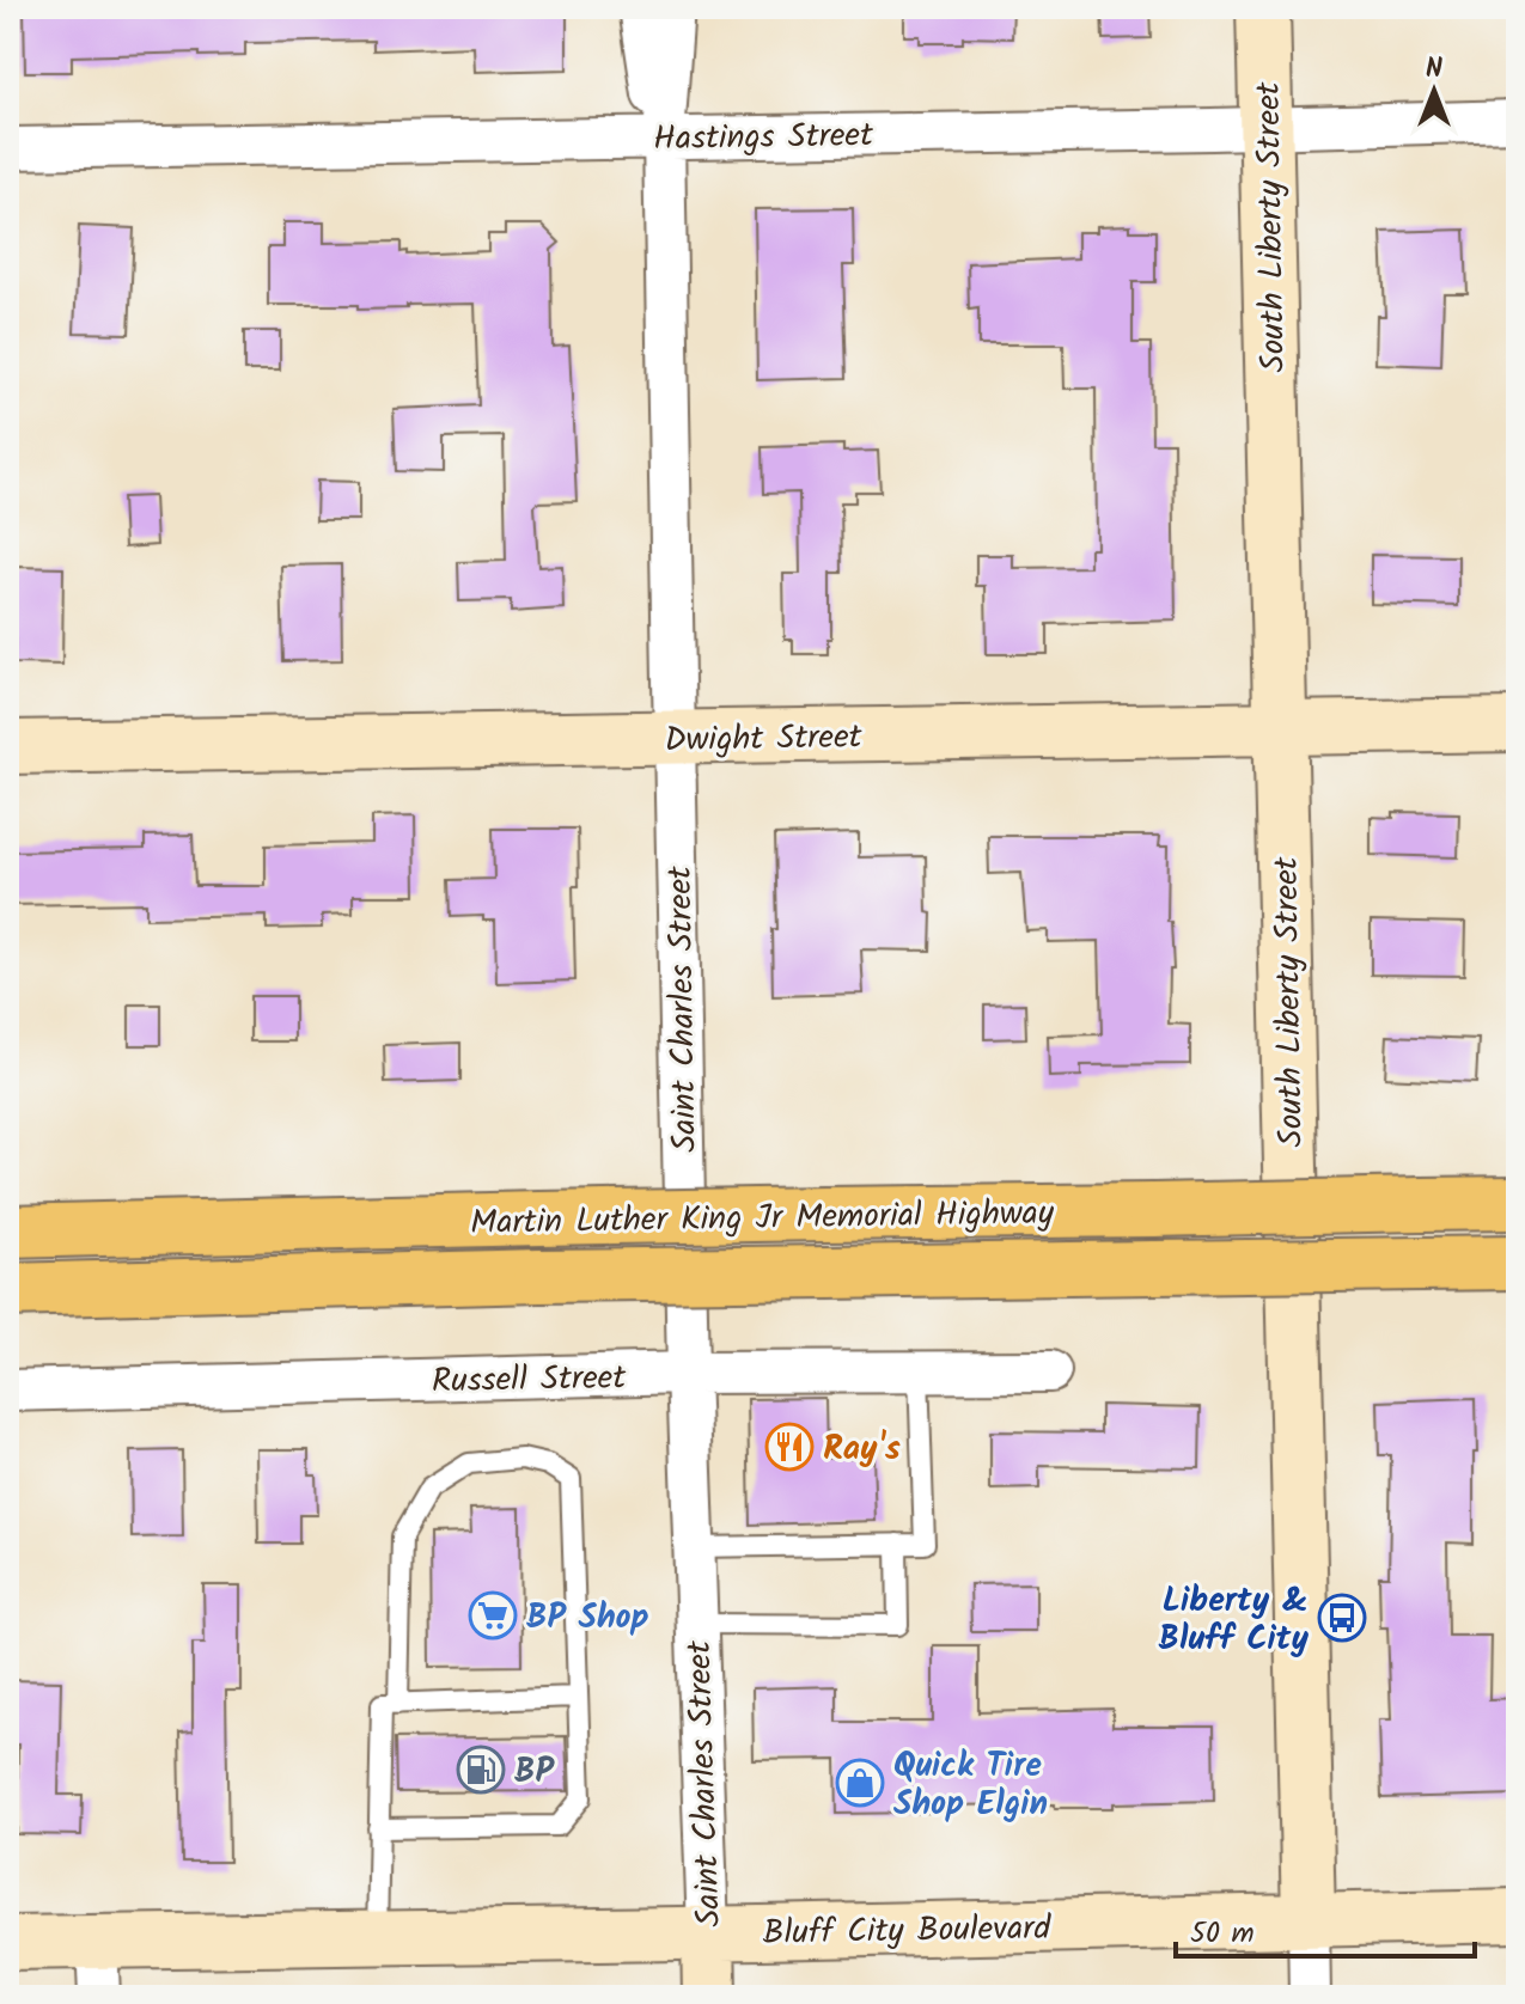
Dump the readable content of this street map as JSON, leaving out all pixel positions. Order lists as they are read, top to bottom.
{
  "streets": {
    "highway": ["Martin Luther King Jr Memorial Highway"],
    "main road": [
      "South Liberty Street",
      "Dwight Street",
      "Saint Charles Street",
      "Bluff City Boulevard"
    ],
    "street": ["Hastings Street", "Russell Street"]
  },
  "crossings": [
    ["Hastings Street", "South Liberty Street"],
    ["Hastings Street", "Saint Charles Street"],
    ["South Liberty Street", "Dwight Street"],
    ["South Liberty Street", "Bluff City Boulevard"],
    ["Dwight Street", "Saint Charles Street"],
    ["Saint Charles Street", "Russell Street"],
    ["Saint Charles Street", "Bluff City Boulevard"]
  ],
  "places": {
    "restaurant": ["Ray's"],
    "supermarket": ["BP Shop"],
    "bus stop": ["Liberty & Bluff City"],
    "fuel station": ["BP"],
    "shop": ["Quick Tire Shop Elgin"]
  },
  "scale_bar": "50 m",
  "north": "top"
}
